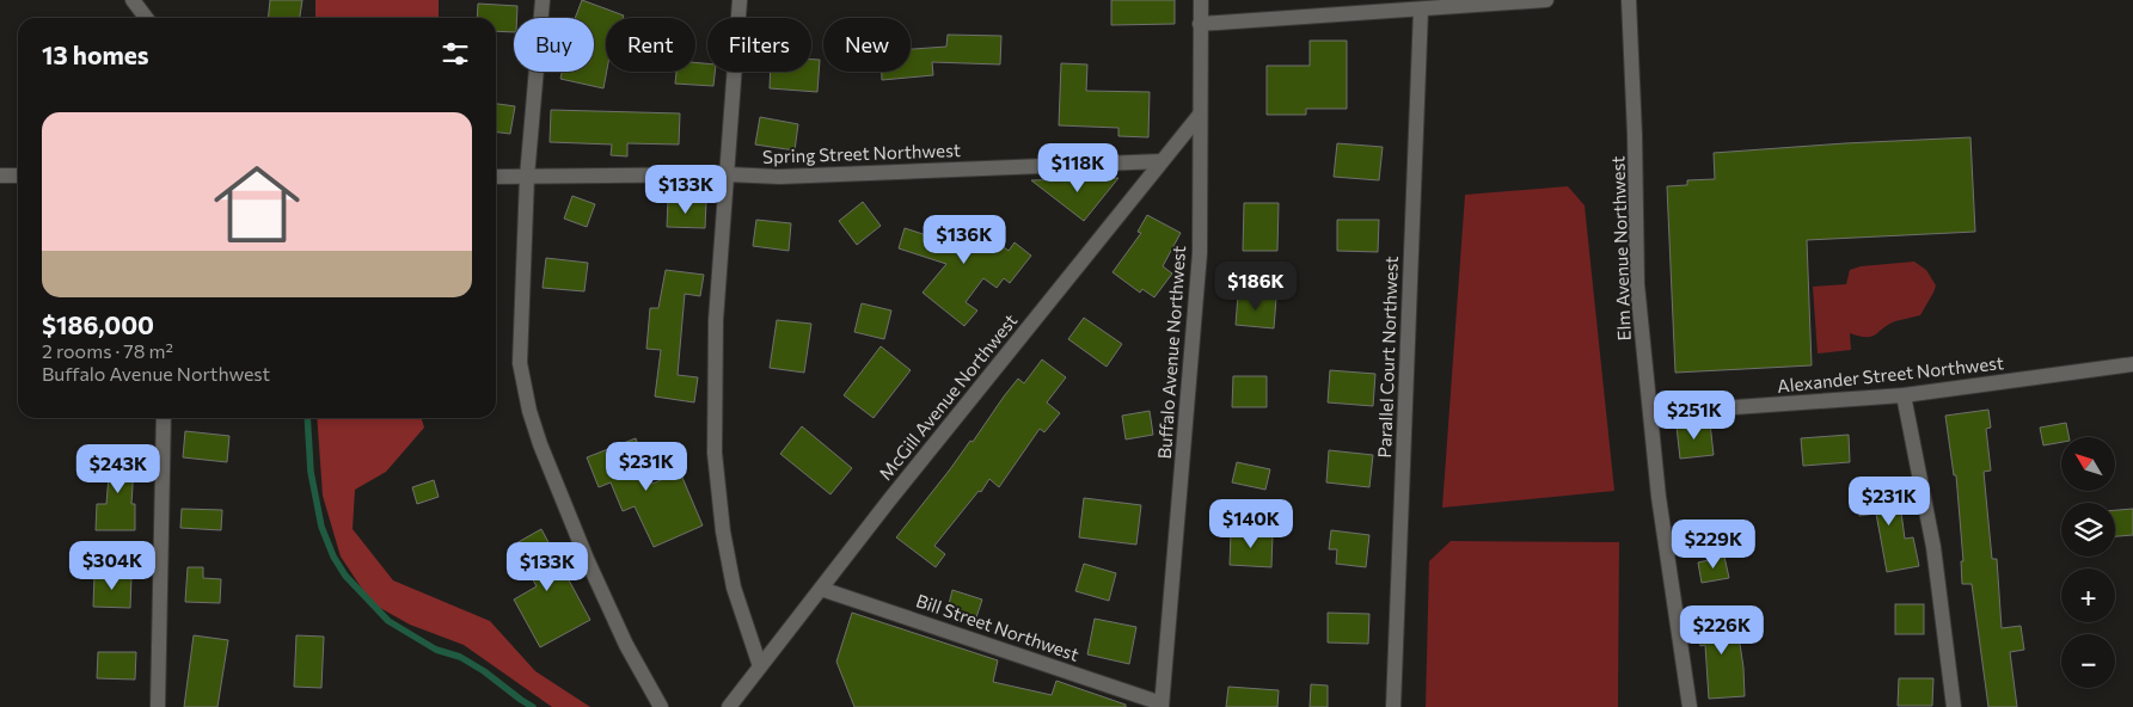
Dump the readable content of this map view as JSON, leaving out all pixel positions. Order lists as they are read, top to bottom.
{
  "streets": {
    "street": [
      "Spring Street Northwest",
      "Elm Avenue Northwest",
      "Buffalo Avenue Northwest",
      "Parallel Court Northwest",
      "Alexander Street Northwest",
      "McGill Avenue Northwest",
      "Bill Street Northwest"
    ]
  },
  "crossings": [
    ["Spring Street Northwest", "McGill Avenue Northwest"],
    ["Elm Avenue Northwest", "Alexander Street Northwest"],
    ["Buffalo Avenue Northwest", "McGill Avenue Northwest"],
    ["Buffalo Avenue Northwest", "Bill Street Northwest"],
    ["McGill Avenue Northwest", "Bill Street Northwest"]
  ],
  "north": "top left",
  "page": {
    "chip": [
      "Buy",
      "Rent",
      "Filters",
      "New"
    ],
    "heading": "13 homes",
    "list": [
      {
        "name": "$186,000",
        "note": "2 rooms · 78 m² · Buffalo Avenue Northwest"
      }
    ],
    "price": [
      "$118K",
      "$133K",
      "$136K",
      "$186K",
      "$251K",
      "$231K",
      "$243K",
      "$231K",
      "$140K",
      "$229K",
      "$304K",
      "$133K",
      "$226K"
    ],
    "map_buttons": ["+", "−"]
  }
}
